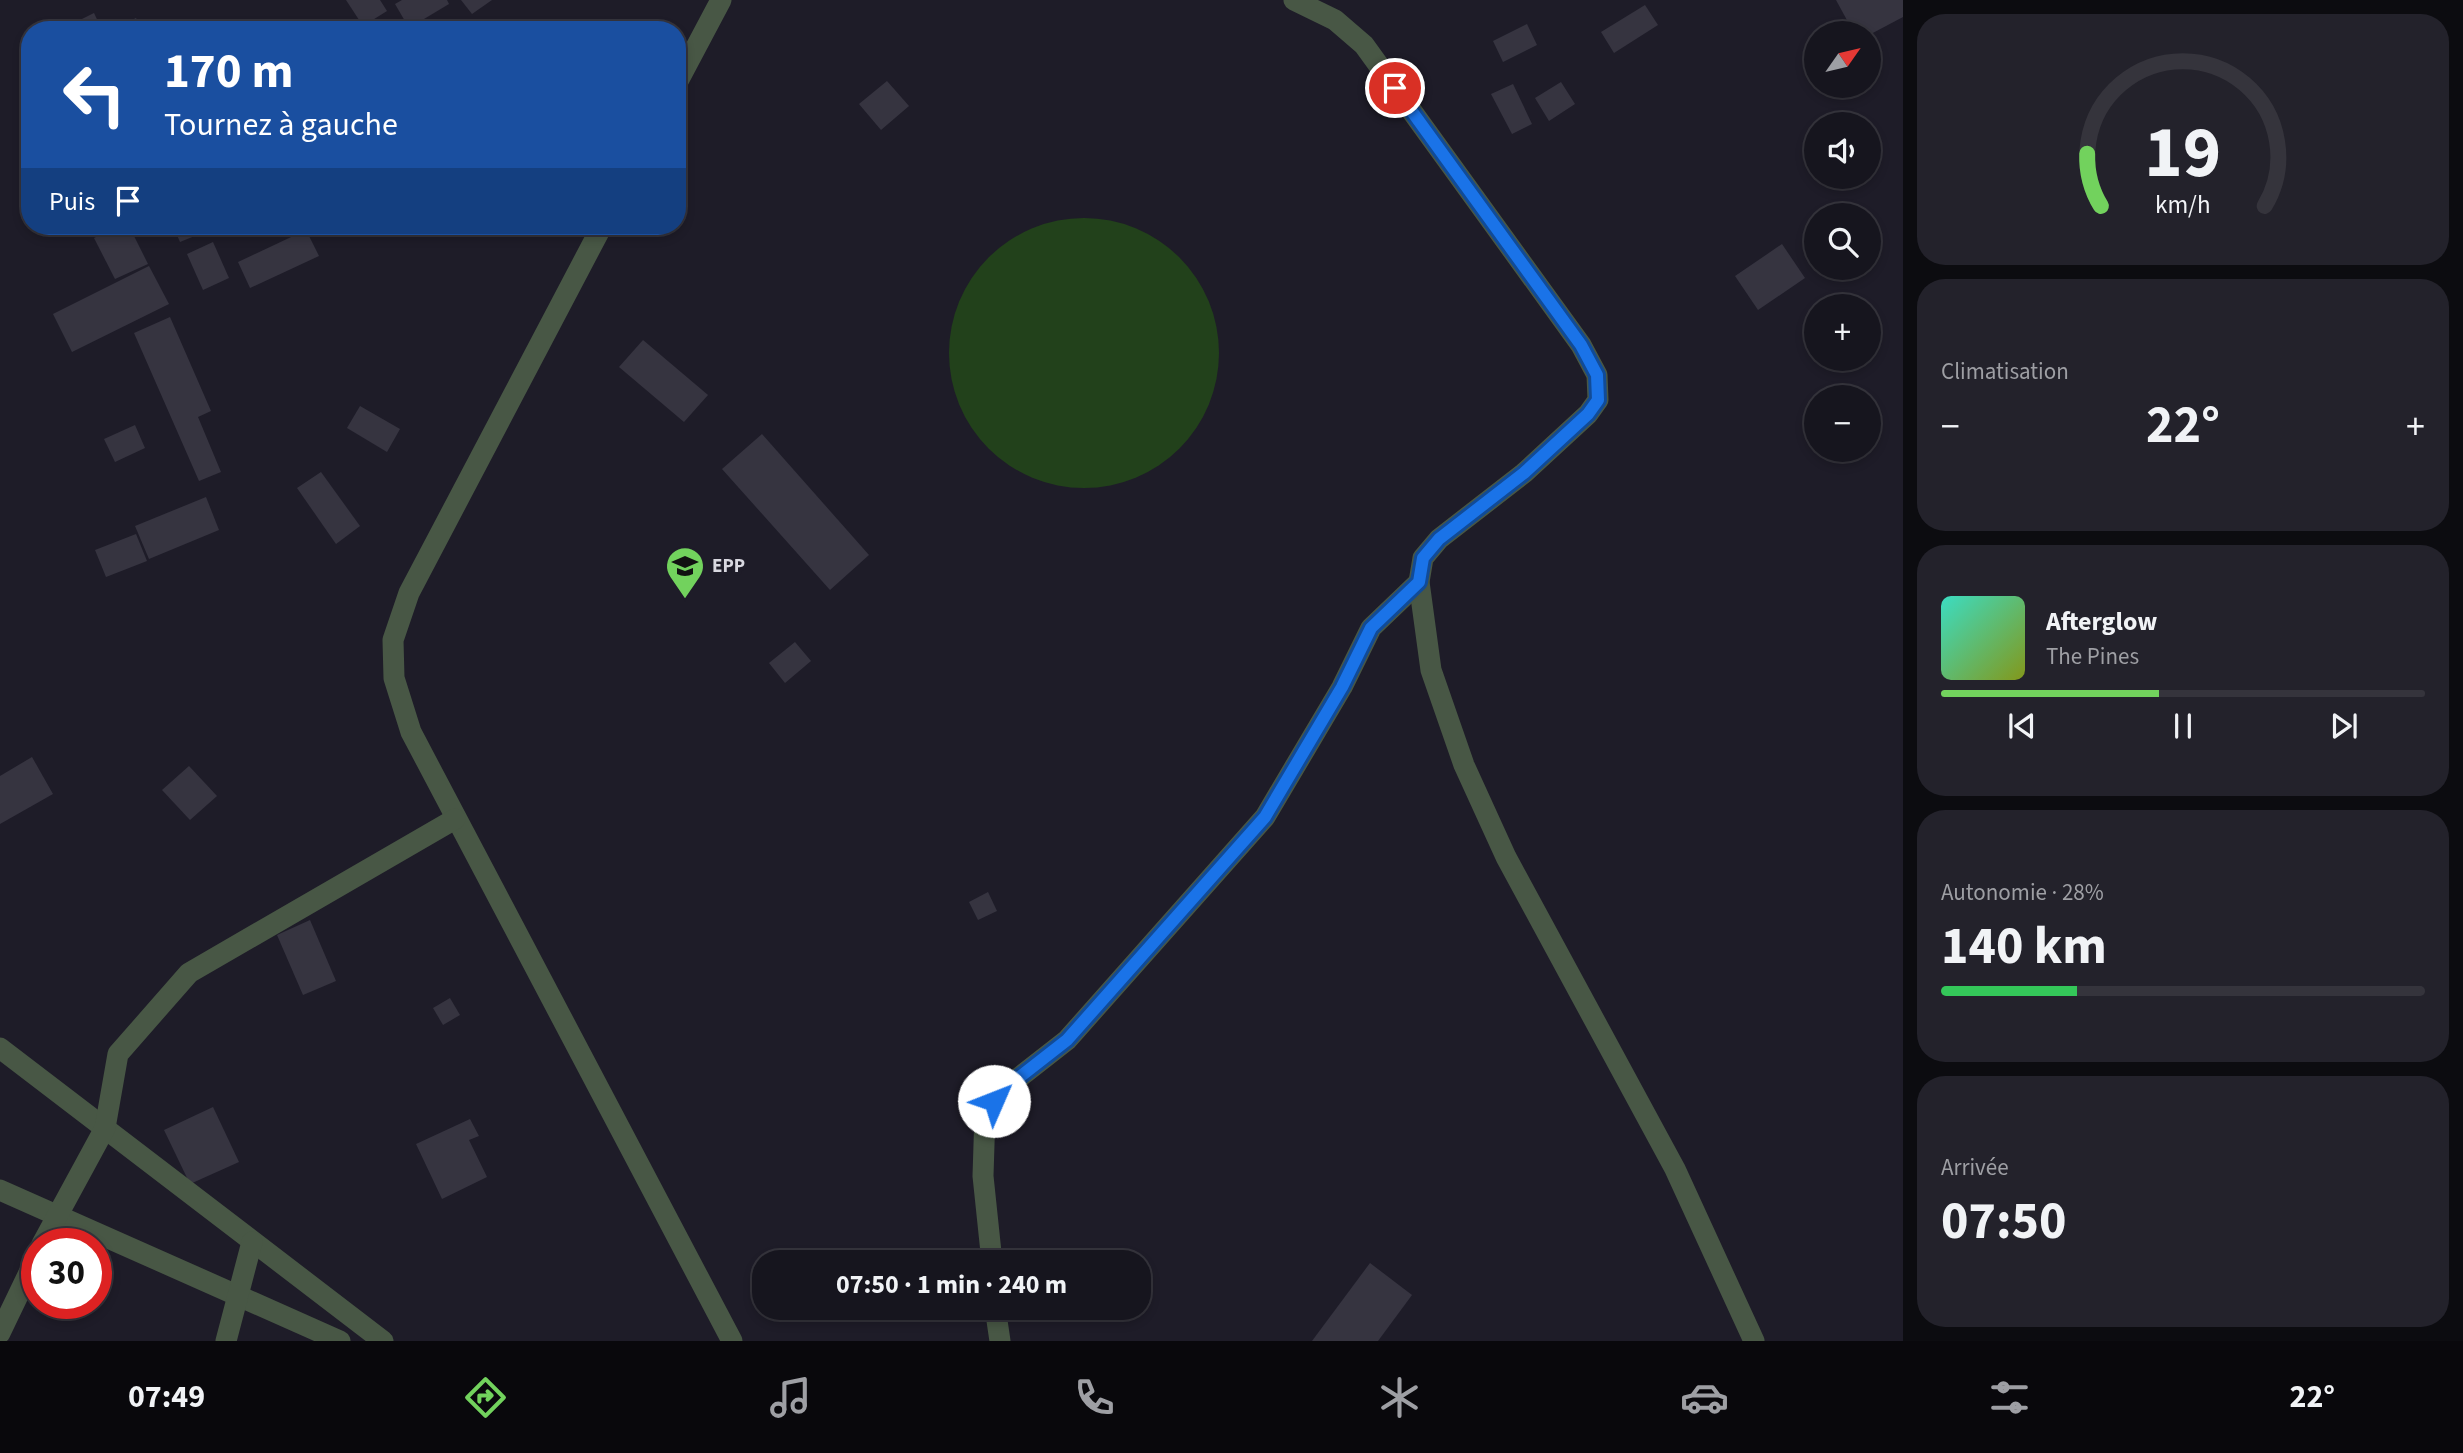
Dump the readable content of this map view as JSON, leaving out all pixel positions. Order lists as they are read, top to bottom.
{
  "places": {
    "school or university": ["EPP"]
  },
  "north": "top right",
  "page": {
    "map_buttons": ["+", "−"],
    "turn": ["170 m", "Tournez à gauche"],
    "then": "Puis",
    "tile": [
      "Climatisation",
      ["Autonomie · 28%", "140 km"],
      ["Arrivée", "07:50"]
    ],
    "heat": ["−", "22°", "+"],
    "song": ["Afterglow", "The Pines"],
    "limit": "30",
    "trip": "07:50 · 1 min · 240 m",
    "tabs": ["07:49", "22°"],
    "gauge": ["19", "km/h"]
  }
}
